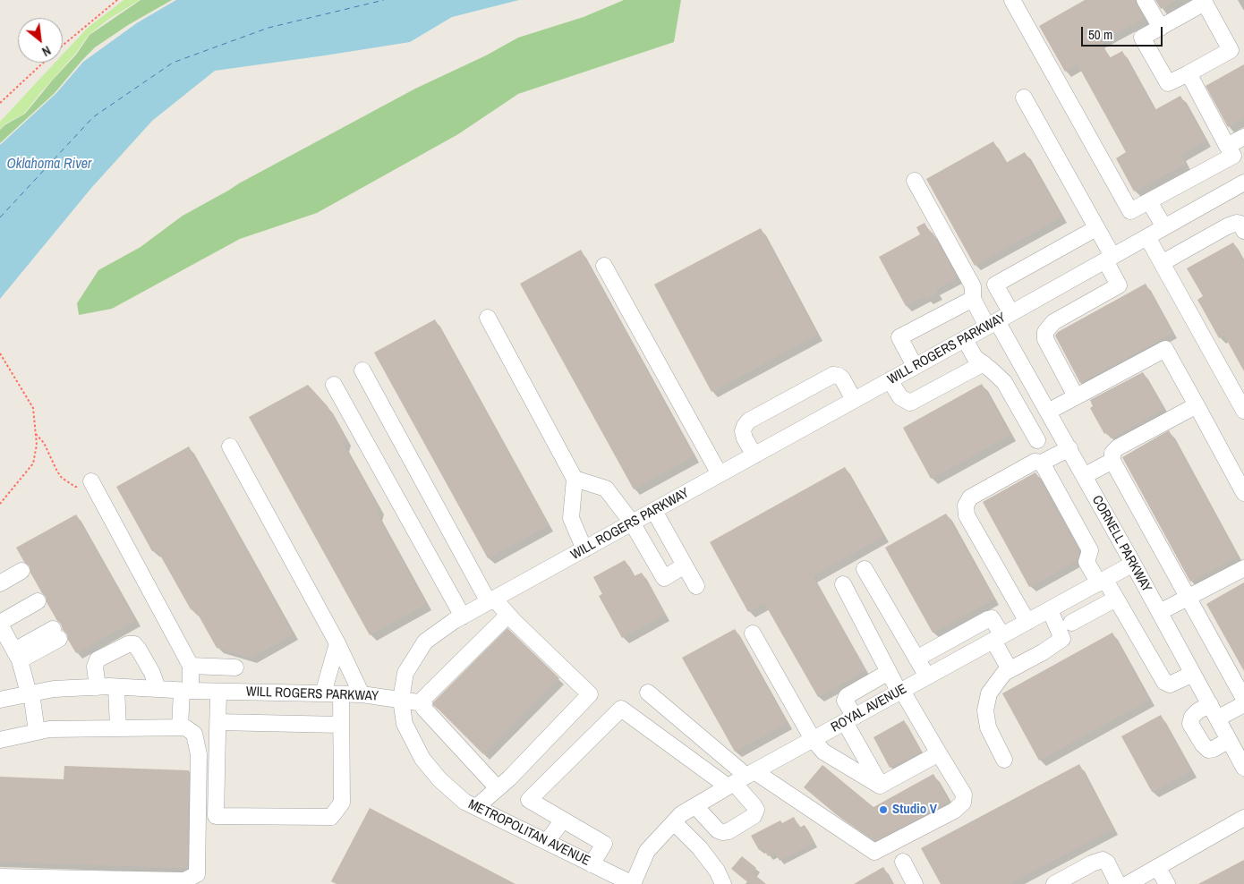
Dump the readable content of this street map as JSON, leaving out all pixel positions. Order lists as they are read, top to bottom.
{
  "streets": {
    "street": [
      "WILL ROGERS PARKWAY",
      "CORNELL PARKWAY",
      "ROYAL AVENUE",
      "METROPOLITAN AVENUE"
    ]
  },
  "crossings": [
    ["WILL ROGERS PARKWAY", "CORNELL PARKWAY"],
    ["WILL ROGERS PARKWAY", "METROPOLITAN AVENUE"],
    ["CORNELL PARKWAY", "ROYAL AVENUE"],
    ["ROYAL AVENUE", "METROPOLITAN AVENUE"]
  ],
  "water": ["Oklahoma River"],
  "places": ["Studio V"],
  "scale_bar": "50 m",
  "north": "bottom right"
}
